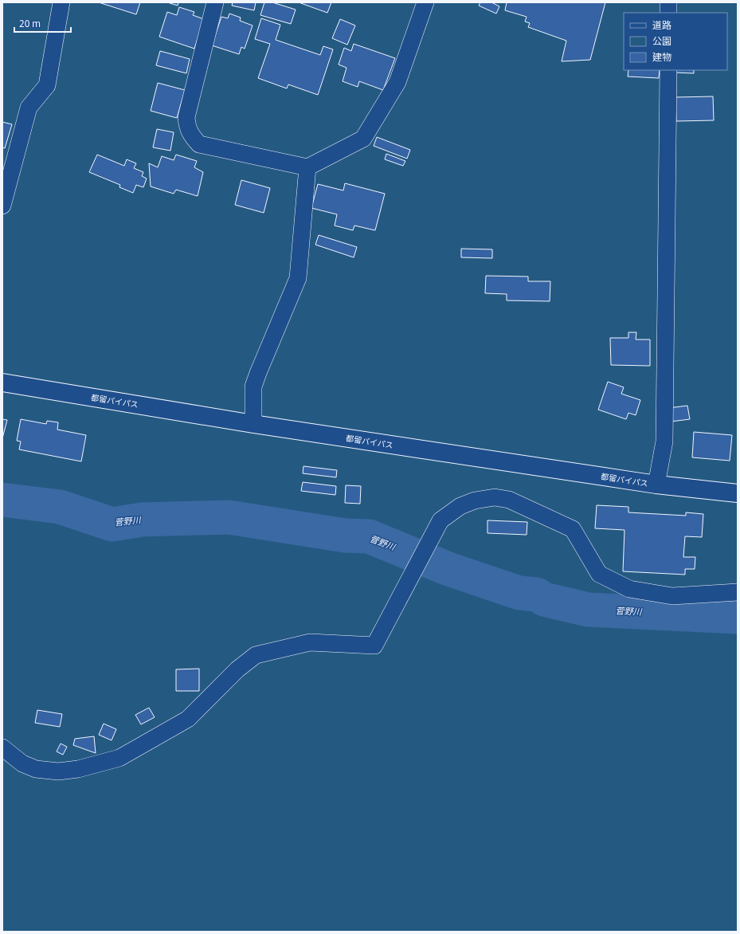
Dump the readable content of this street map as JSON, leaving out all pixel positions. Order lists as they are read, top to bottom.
{
  "streets": {
    "highway": ["都留バイパス"]
  },
  "water": ["菅野川"],
  "legend": ["道路", "公園", "建物"],
  "scale_bar": "20 m"
}
